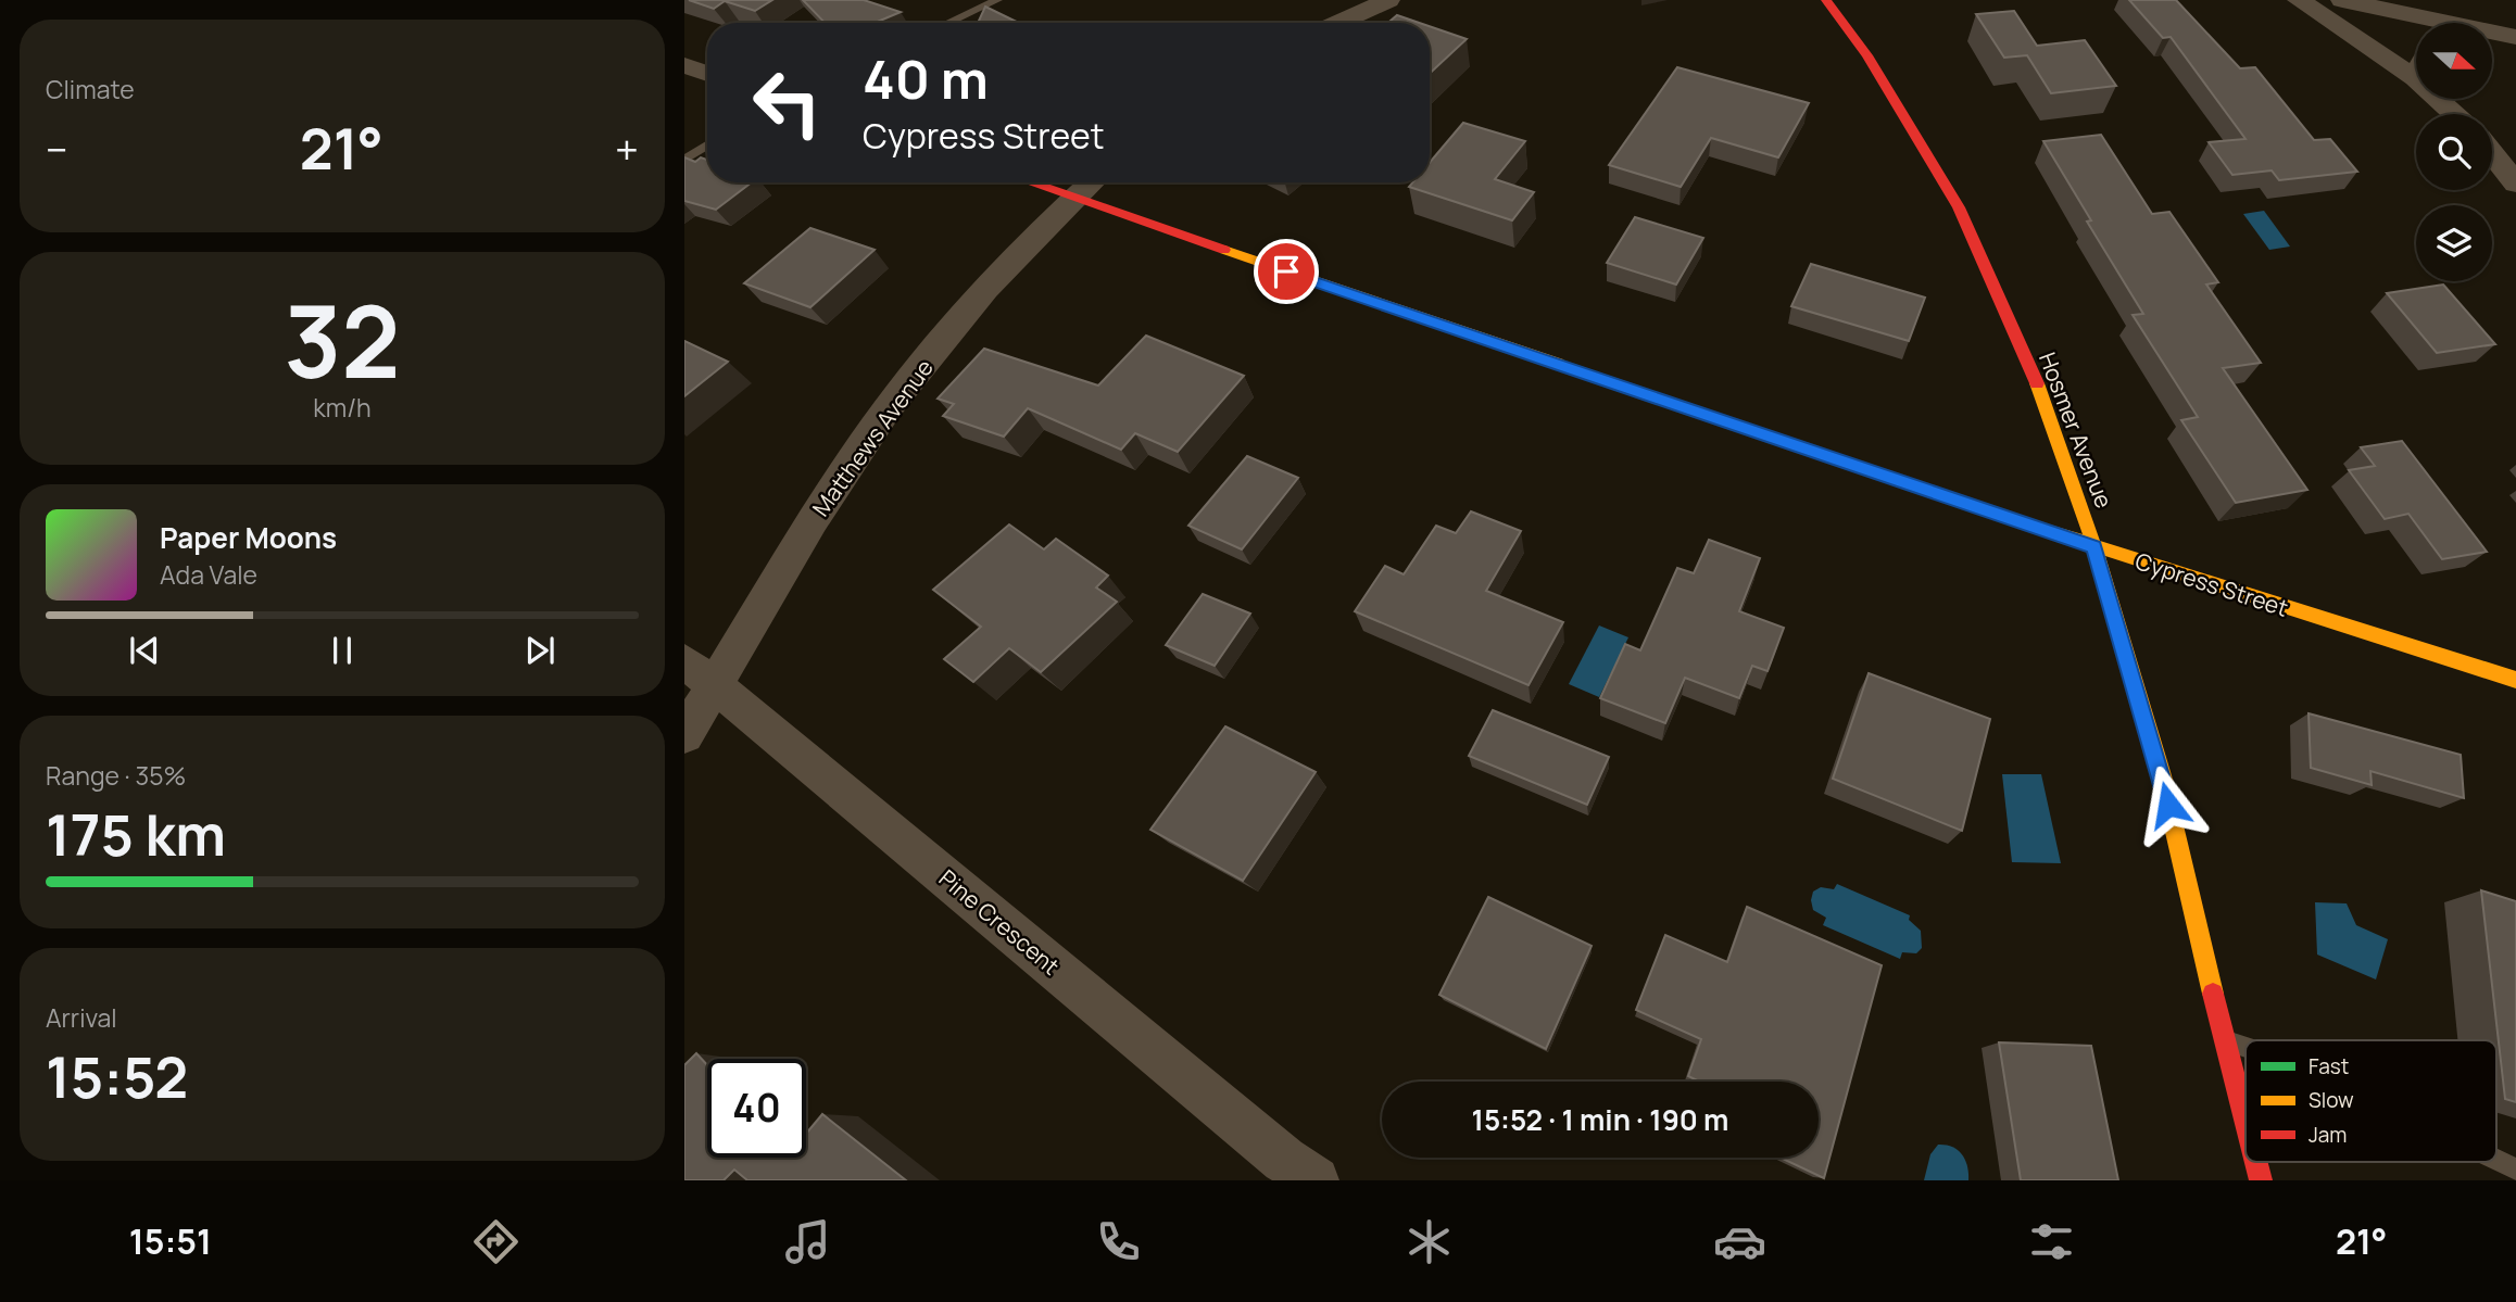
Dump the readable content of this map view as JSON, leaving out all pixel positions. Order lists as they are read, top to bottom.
{
  "streets": {
    "street": [
      "Hosmer Avenue",
      "Matthews Avenue",
      "Cypress Street",
      "Pine Crescent"
    ]
  },
  "crossings": [
    ["Hosmer Avenue", "Cypress Street"],
    ["Matthews Avenue", "Cypress Street"],
    ["Matthews Avenue", "Pine Crescent"]
  ],
  "legend": ["Fast", "Slow", "Jam"],
  "north": "right",
  "page": {
    "tile": [
      "Climate",
      ["32", "km/h"],
      ["Range · 35%", "175 km"],
      ["Arrival", "15:52"]
    ],
    "turn": ["40 m", "Cypress Street"],
    "heat": ["−", "21°", "+"],
    "song": ["Paper Moons", "Ada Vale"],
    "limit": "40",
    "trip": "15:52 · 1 min · 190 m",
    "tabs": ["15:51", "21°"]
  }
}
